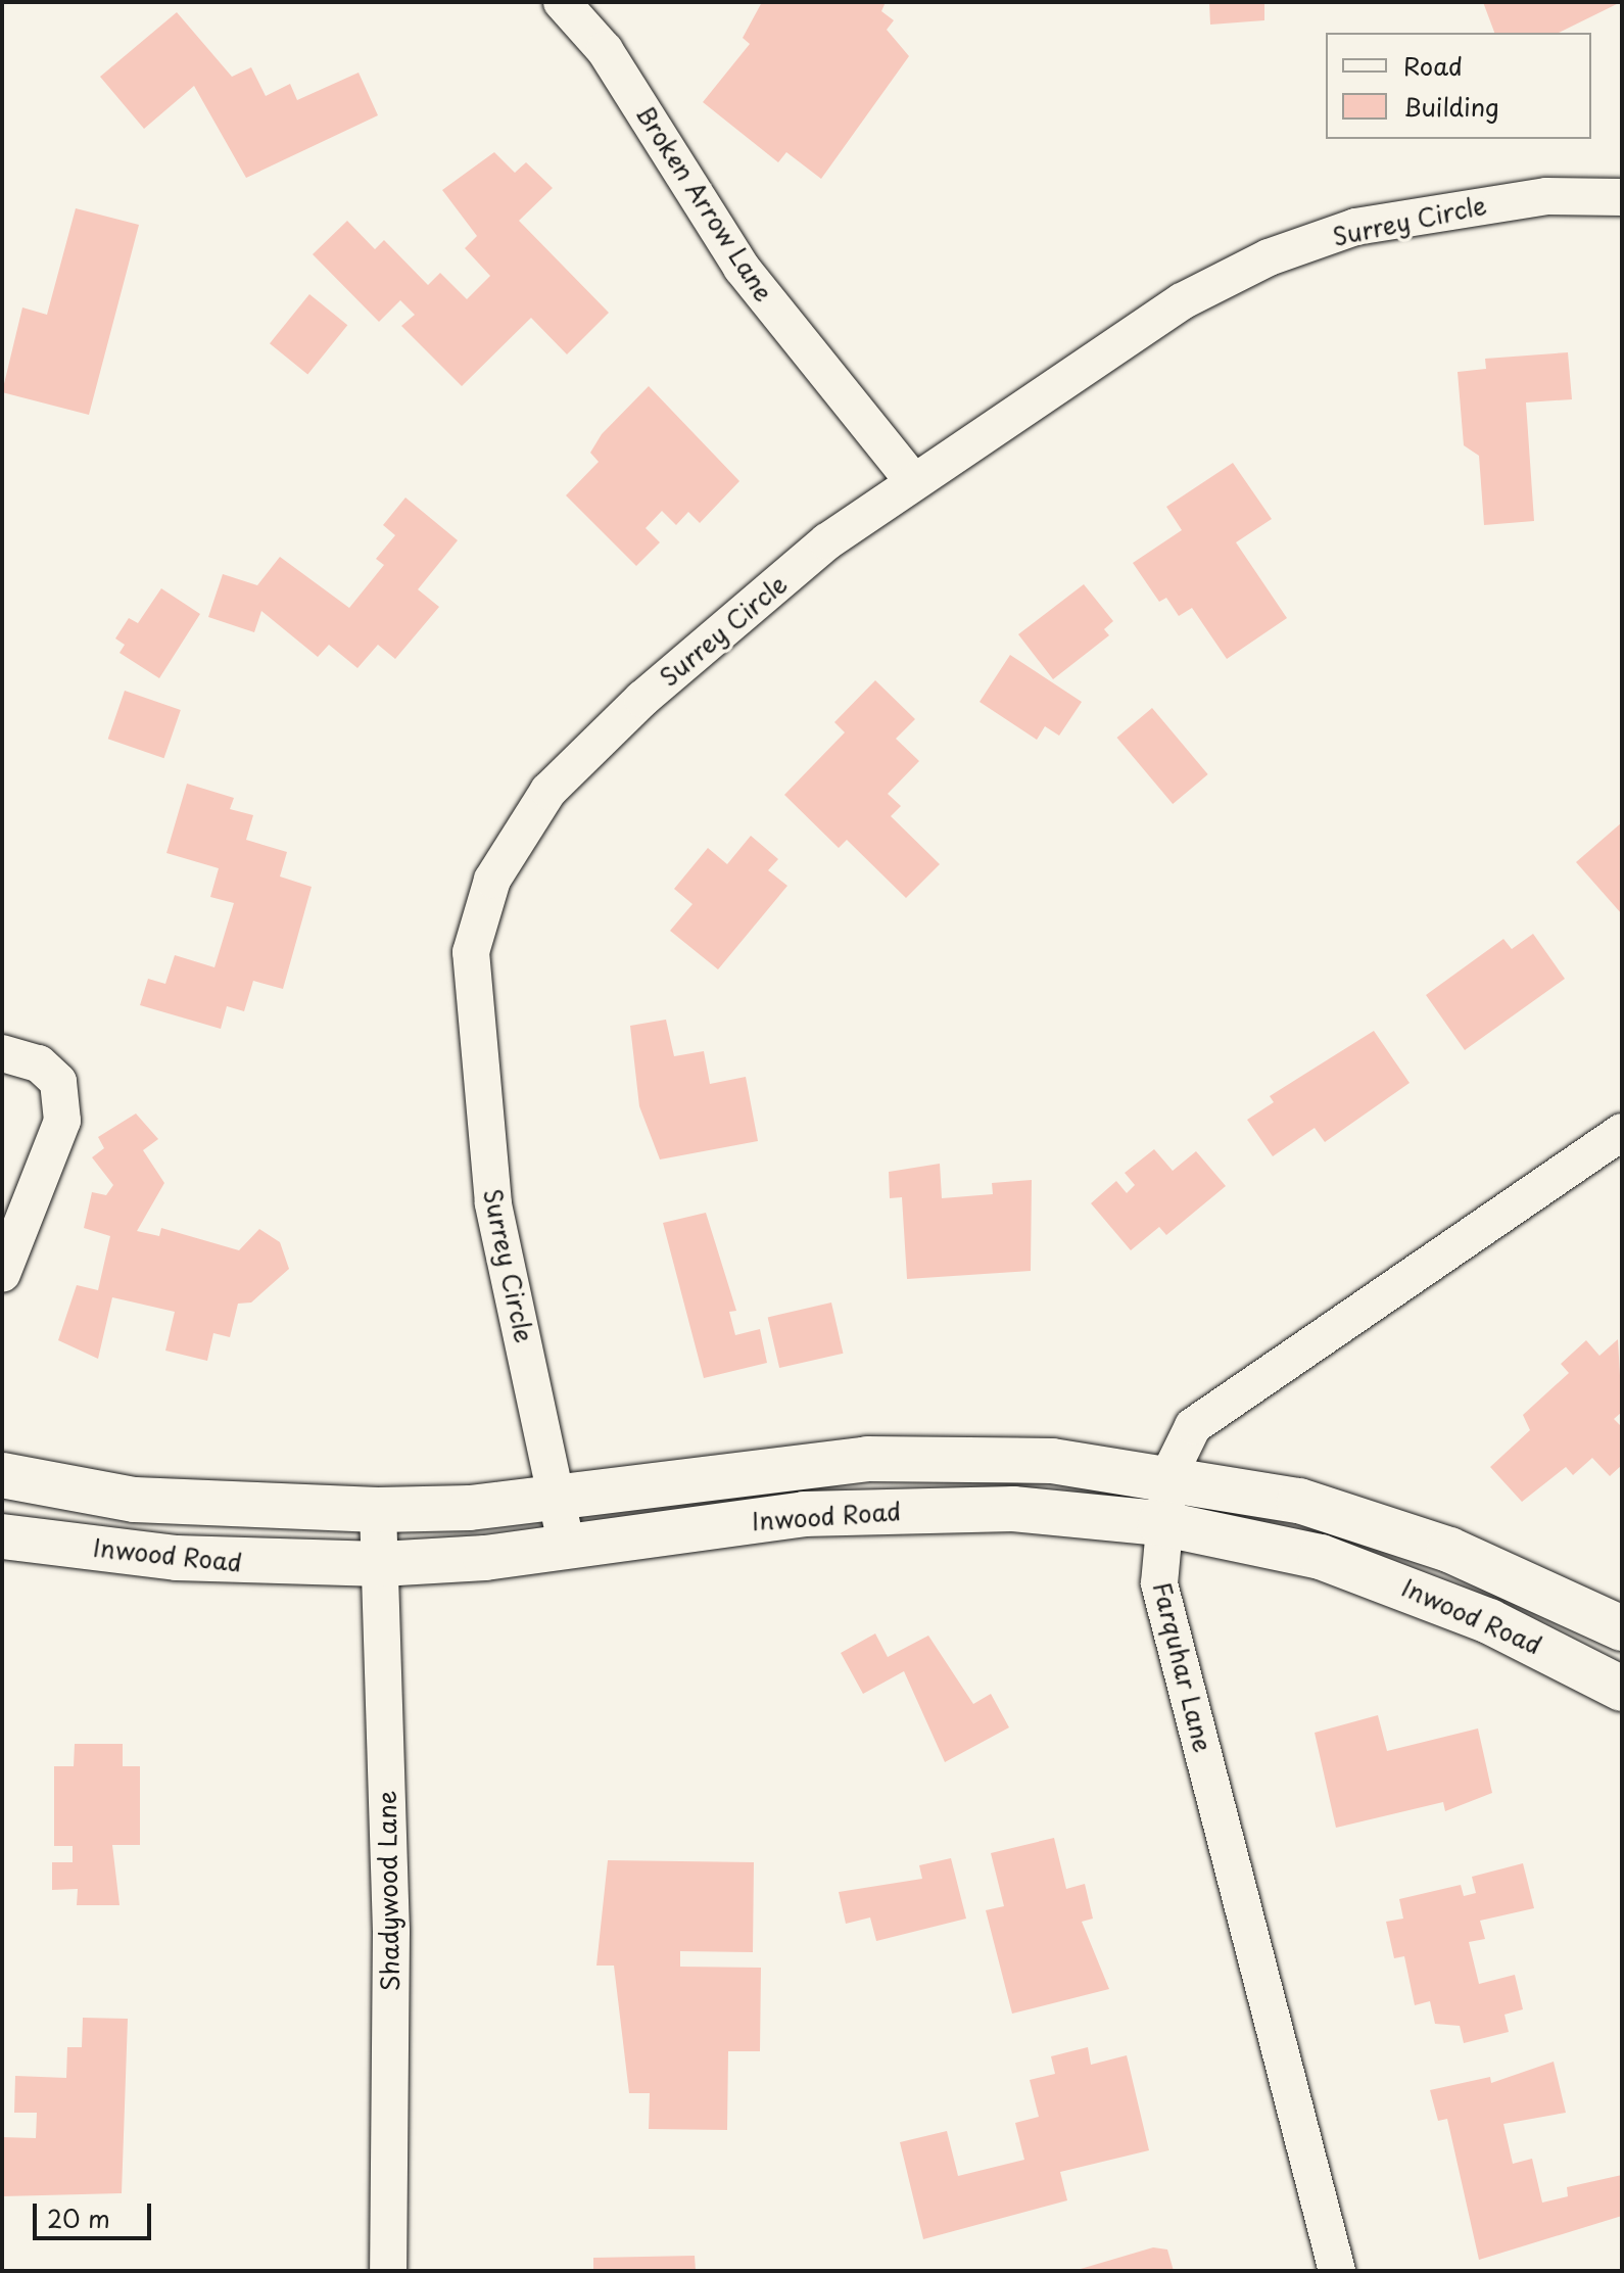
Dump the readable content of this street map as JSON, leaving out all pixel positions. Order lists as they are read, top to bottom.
{
  "streets": {
    "main road": ["Inwood Road"],
    "street": [
      "Broken Arrow Lane",
      "Surrey Circle",
      "Farquhar Lane",
      "Shadywood Lane"
    ]
  },
  "crossings": [
    ["Broken Arrow Lane", "Surrey Circle"],
    ["Surrey Circle", "Inwood Road"],
    ["Inwood Road", "Farquhar Lane"],
    ["Inwood Road", "Shadywood Lane"]
  ],
  "legend": ["Road", "Building"],
  "scale_bar": "20 m"
}
